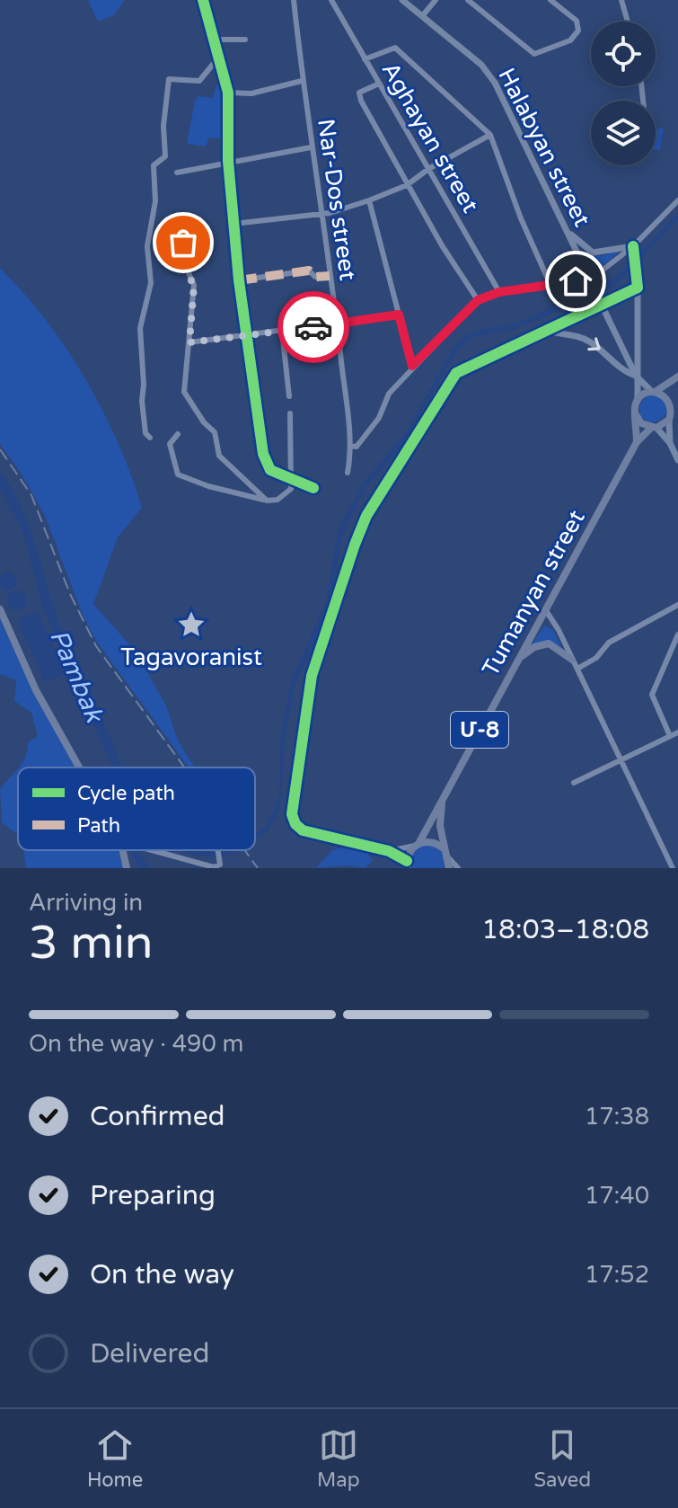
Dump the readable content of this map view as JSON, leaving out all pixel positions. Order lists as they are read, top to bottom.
{
  "streets": {
    "highway": ["Tumanyan street", "Մ-8"],
    "main road": ["Halabyan street"],
    "street": ["Aghayan street", "Nar-Dos street"]
  },
  "crossings": [
    ["Tumanyan street", "Մ-8"]
  ],
  "water": ["Pambak"],
  "places": {
    "place": ["Tagavoranist"]
  },
  "legend": ["Cycle path", "Path"],
  "page": {
    "heading": ["3 min", "Arriving in", "18:03–18:08"],
    "bar": "On the way · 490 m",
    "list": [
      ["Confirmed", "17:38"],
      ["Preparing", "17:40"],
      ["On the way", "17:52"],
      "Delivered"
    ],
    "tabs": ["Home", "Map", "Saved"]
  }
}
